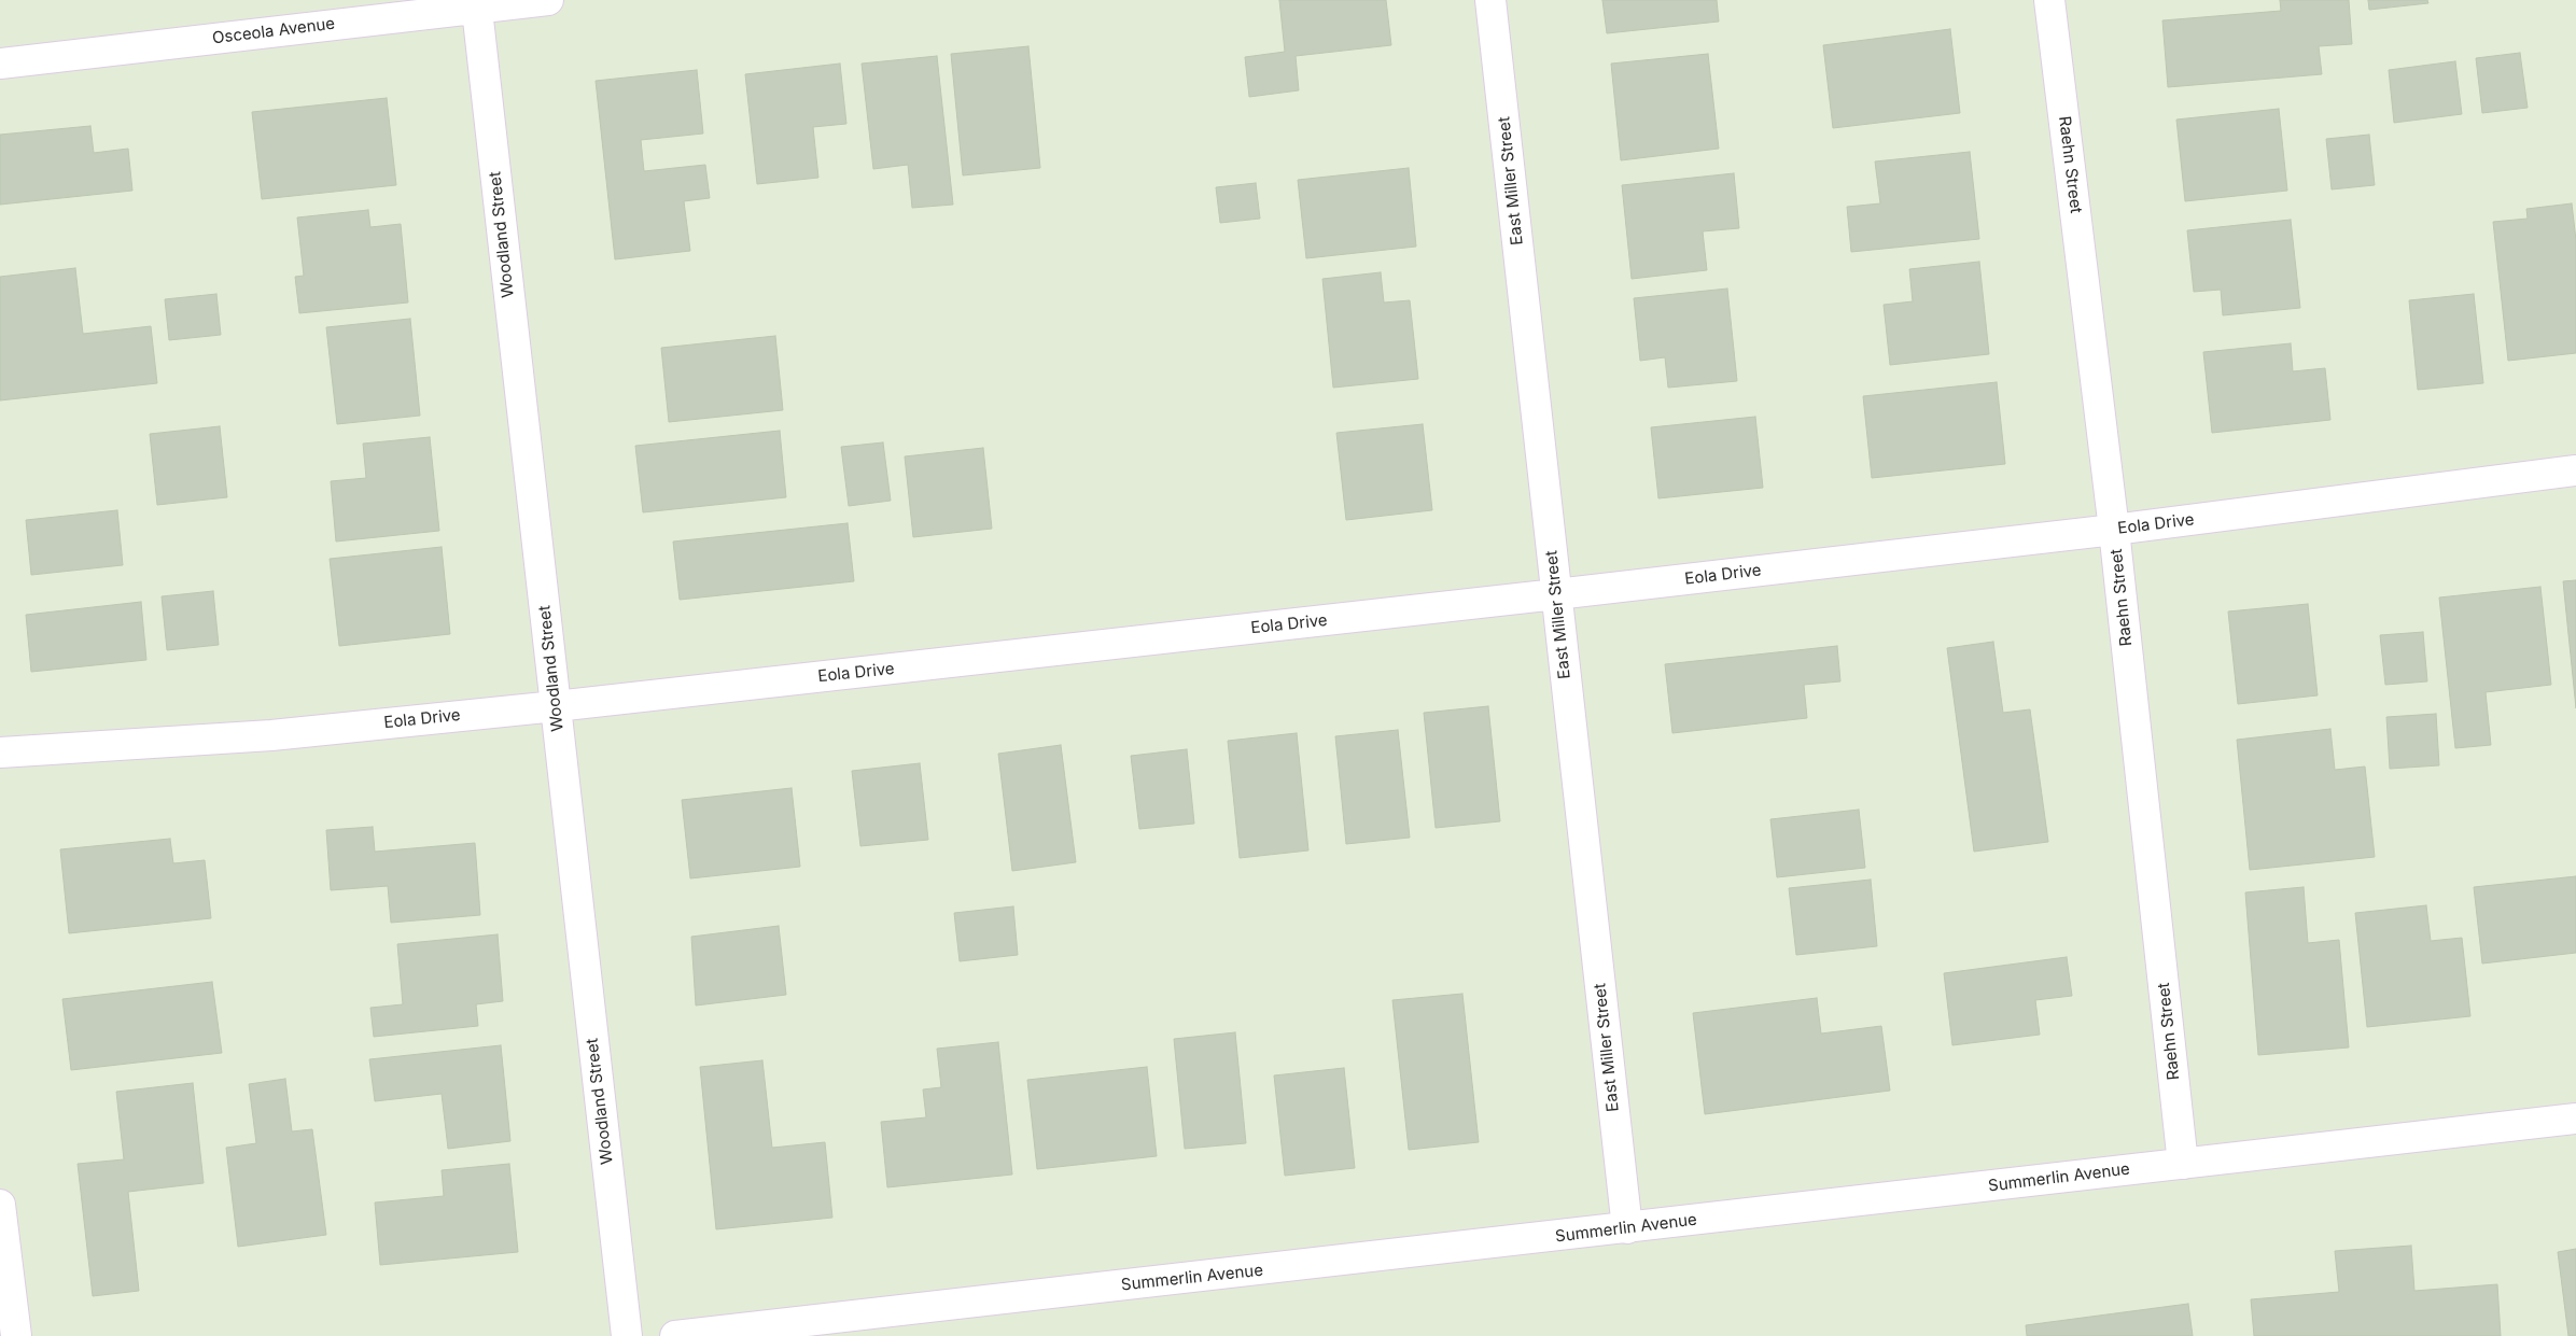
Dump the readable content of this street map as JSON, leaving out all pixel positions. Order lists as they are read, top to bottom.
{
  "streets": {
    "street": [
      "Osceola Avenue",
      "Raehn Street",
      "East Miller Street",
      "Woodland Street",
      "Eola Drive",
      "Summerlin Avenue"
    ]
  },
  "crossings": [
    ["Osceola Avenue", "Woodland Street"],
    ["Raehn Street", "Eola Drive"],
    ["Raehn Street", "Summerlin Avenue"],
    ["East Miller Street", "Eola Drive"],
    ["East Miller Street", "Summerlin Avenue"],
    ["Woodland Street", "Eola Drive"]
  ]
}
